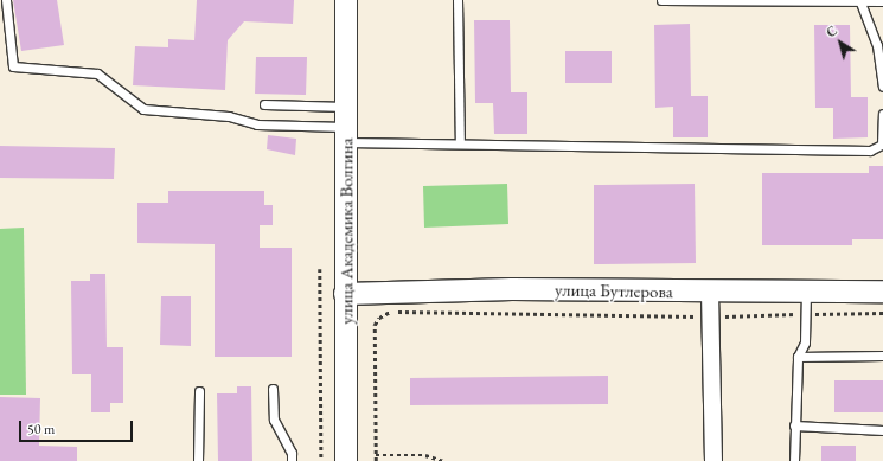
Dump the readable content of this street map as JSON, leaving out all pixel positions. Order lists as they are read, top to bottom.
{
  "streets": {
    "street": ["улица Академика Волгина", "улица Бутлерова"]
  },
  "crossings": [
    ["улица Академика Волгина", "улица Бутлерова"]
  ],
  "scale_bar": "50 m",
  "north": "top left"
}
